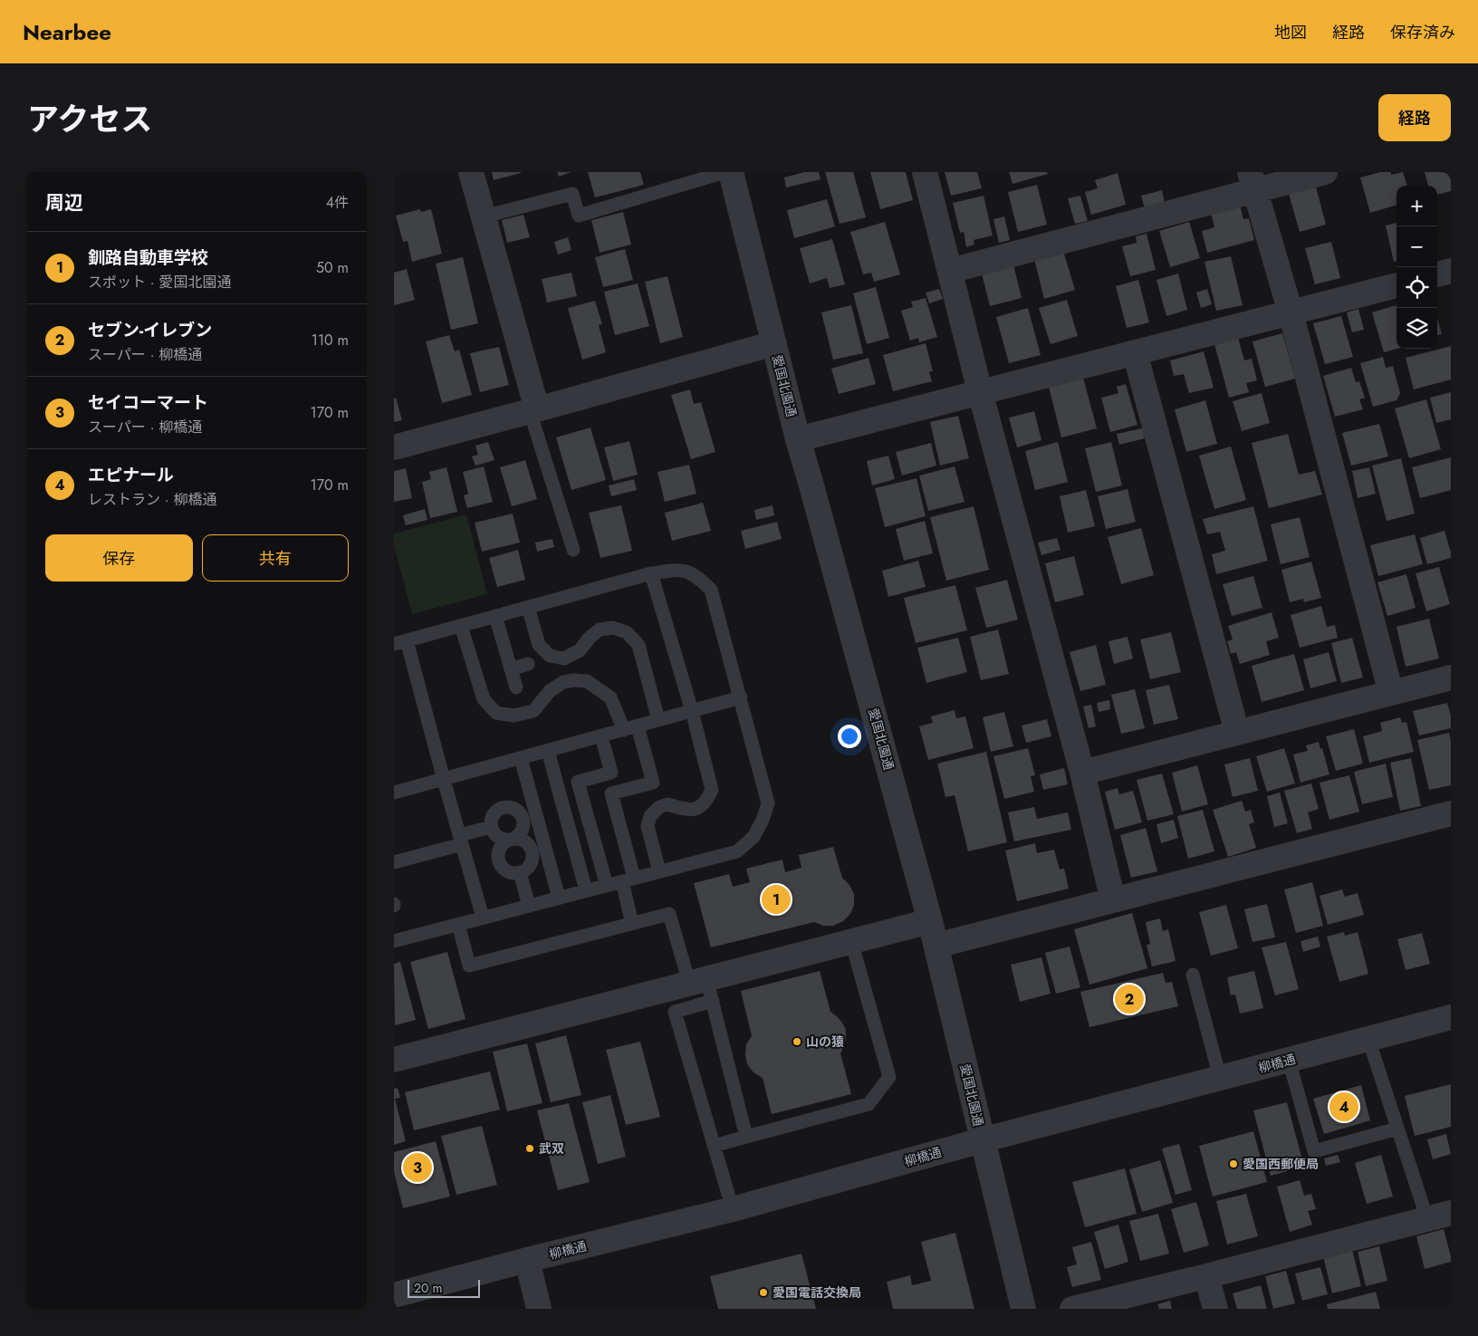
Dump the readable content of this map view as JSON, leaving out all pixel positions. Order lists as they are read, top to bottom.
{
  "streets": {
    "street": ["愛国北園通", "柳橋通"]
  },
  "crossings": [
    ["愛国北園通", "柳橋通"]
  ],
  "places": [
    "山の猿",
    "武双",
    "愛国西郵便局",
    "愛国電話交換局"
  ],
  "scale_bar": "20 m",
  "page": {
    "header": "Nearbee",
    "nav": ["地図", "経路", "保存済み"],
    "title": "アクセス",
    "buttons": [
      "経路",
      ["保存", "共有"]
    ],
    "heading": ["周辺", "4件"],
    "map_buttons": ["+", "−"],
    "list": [
      {
        "mark": "1",
        "name": "釧路自動車学校",
        "note": "スポット · 愛国北園通",
        "value": "50 m"
      },
      {
        "mark": "2",
        "name": "セブン-イレブン",
        "note": "スーパー · 柳橋通",
        "value": "110 m"
      },
      {
        "mark": "3",
        "name": "セイコーマート",
        "note": "スーパー · 柳橋通",
        "value": "170 m"
      },
      {
        "mark": "4",
        "name": "エピナール",
        "note": "レストラン · 柳橋通",
        "value": "170 m"
      }
    ],
    "pins": [
      "1",
      "2",
      "4",
      "3"
    ],
    "scale": "20 m"
  }
}
